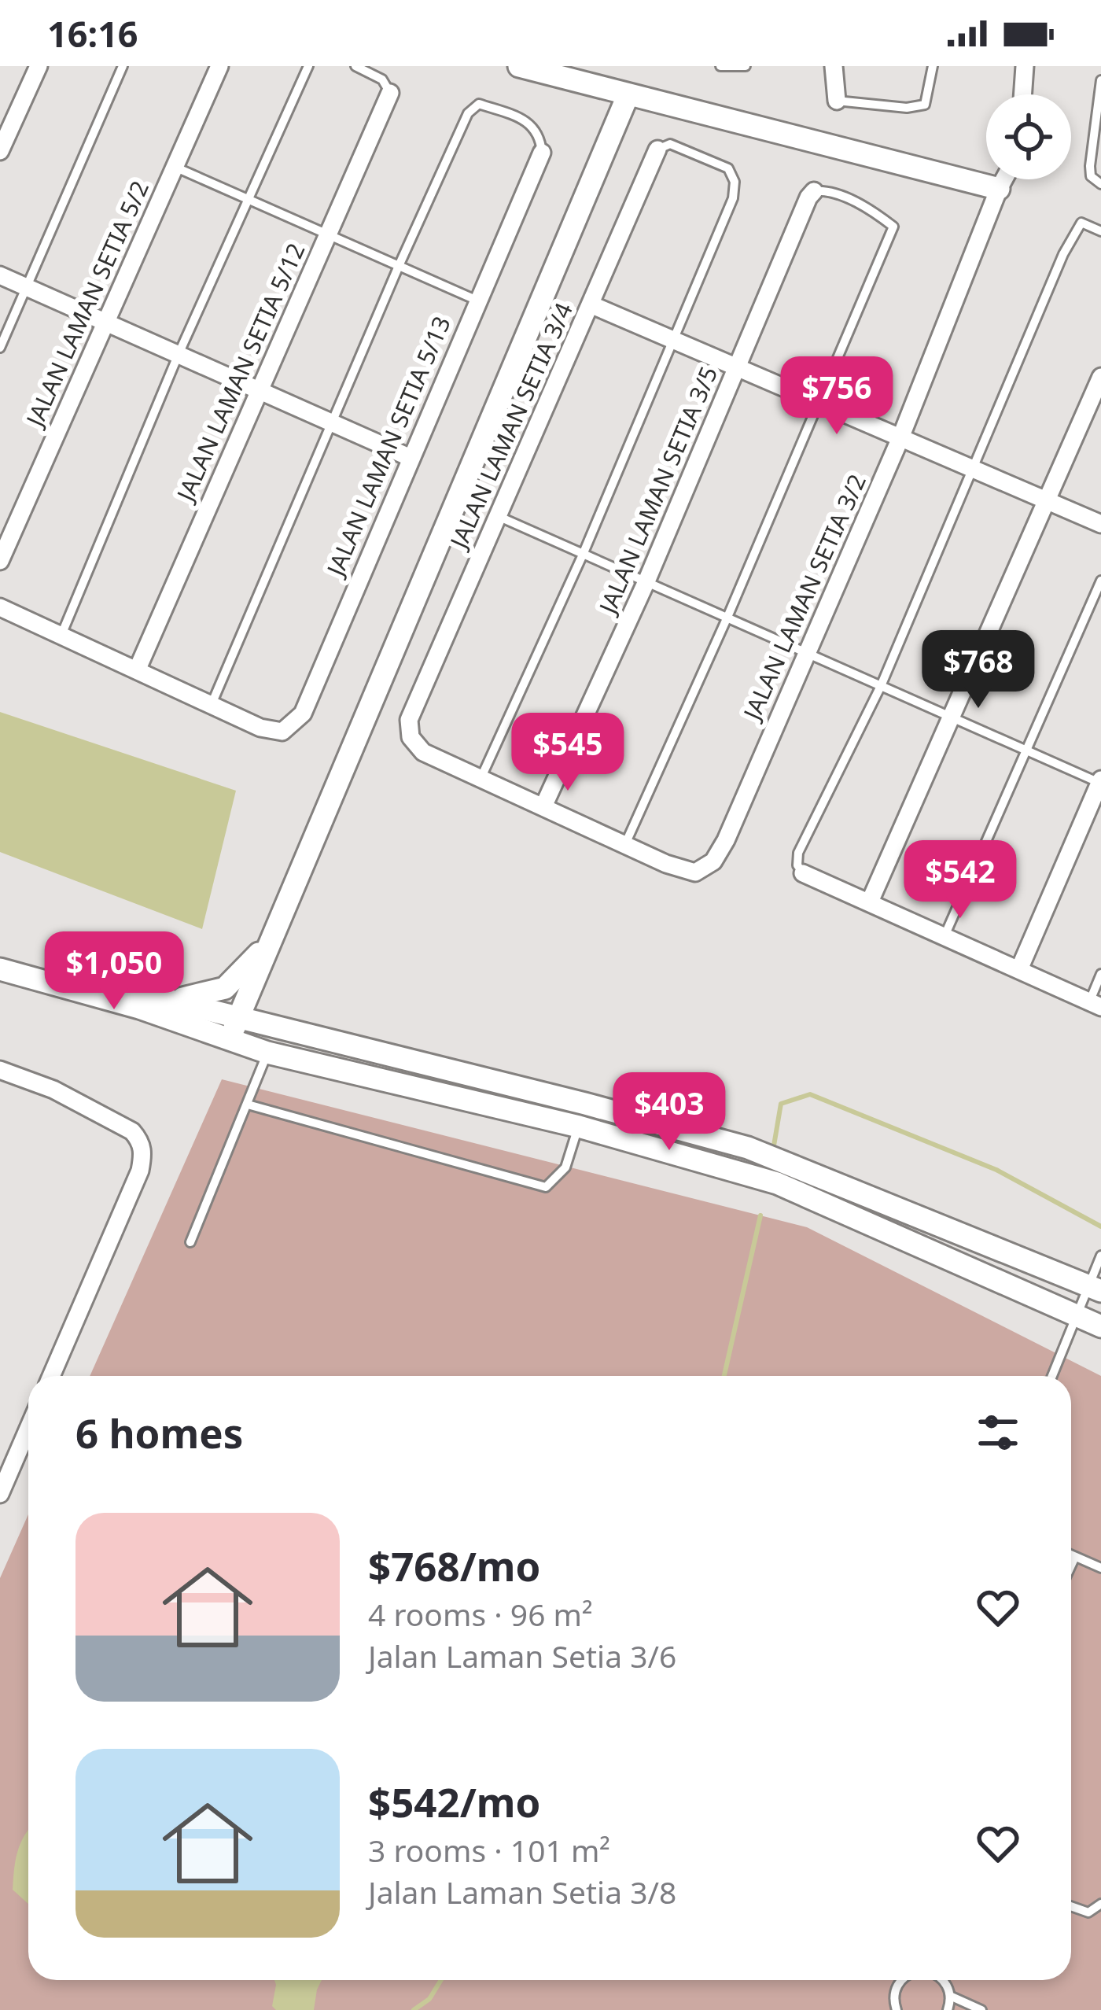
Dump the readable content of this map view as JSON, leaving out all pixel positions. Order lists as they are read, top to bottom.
{
  "streets": {
    "street": [
      "JALAN LAMAN SETIA 5/2",
      "JALAN LAMAN SETIA 5/12",
      "JALAN LAMAN SETIA 3/4",
      "JALAN LAMAN SETIA 5/13",
      "JALAN LAMAN SETIA 3/5",
      "JALAN LAMAN SETIA 3/2"
    ]
  },
  "page": {
    "status": "16:16",
    "price": [
      "$756",
      "$768",
      "$545",
      "$542",
      "$1,050",
      "$403"
    ],
    "heading": "6 homes",
    "list": [
      {
        "name": "$768/mo",
        "note": "4 rooms · 96 m² · Jalan Laman Setia 3/6"
      },
      {
        "name": "$542/mo",
        "note": "3 rooms · 101 m² · Jalan Laman Setia 3/8"
      }
    ]
  }
}
